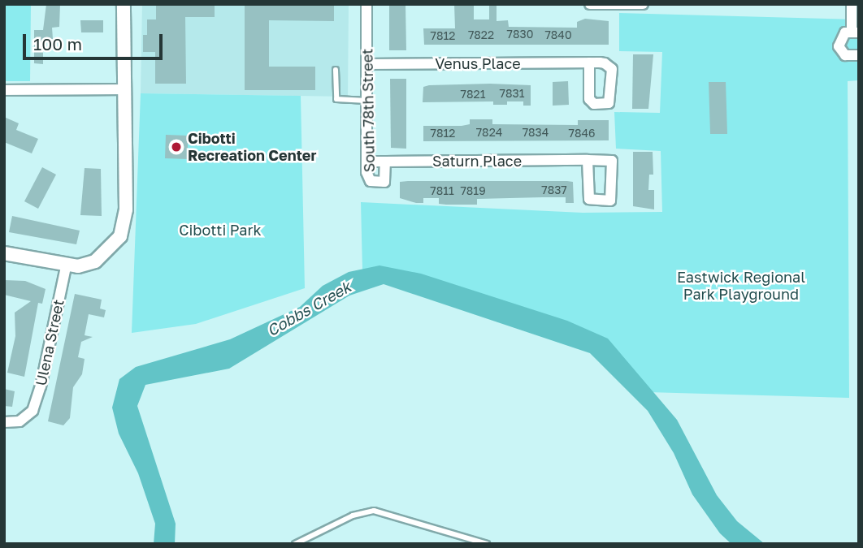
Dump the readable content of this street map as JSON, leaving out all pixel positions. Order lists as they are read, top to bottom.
{
  "streets": {
    "street": [
      "Venus Place",
      "South 78th Street",
      "Saturn Place",
      "Ulena Street"
    ]
  },
  "crossings": [
    ["Venus Place", "South 78th Street"],
    ["South 78th Street", "Saturn Place"]
  ],
  "water": ["Cobbs Creek"],
  "parks": ["Cibotti Park", "Eastwick Regional Park Playground"],
  "places": ["Cibotti Recreation Center"],
  "house_numbers": [
    "7830",
    "7822",
    "7840",
    "7812",
    "7831",
    "7821",
    "7824",
    "7834",
    "7812",
    "7846",
    "7837",
    "7811",
    "7819"
  ],
  "scale_bar": "100 m"
}
